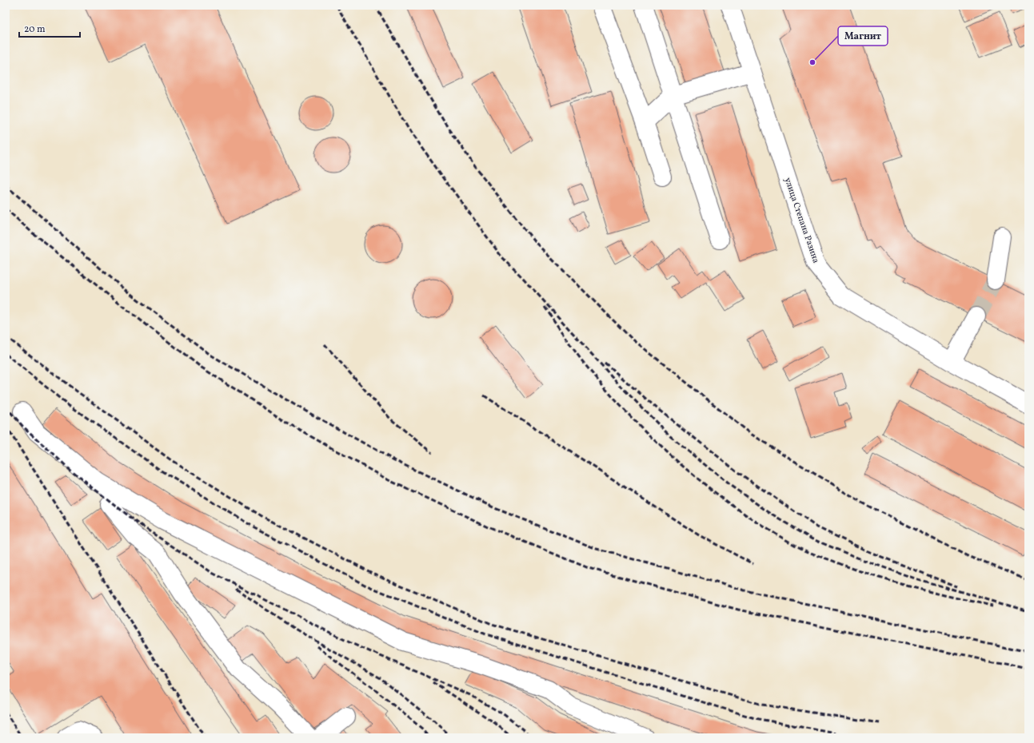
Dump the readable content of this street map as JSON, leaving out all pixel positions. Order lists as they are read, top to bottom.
{
  "streets": {
    "street": ["улица Степана Разина"]
  },
  "places": ["Магнит"],
  "scale_bar": "20 m"
}
